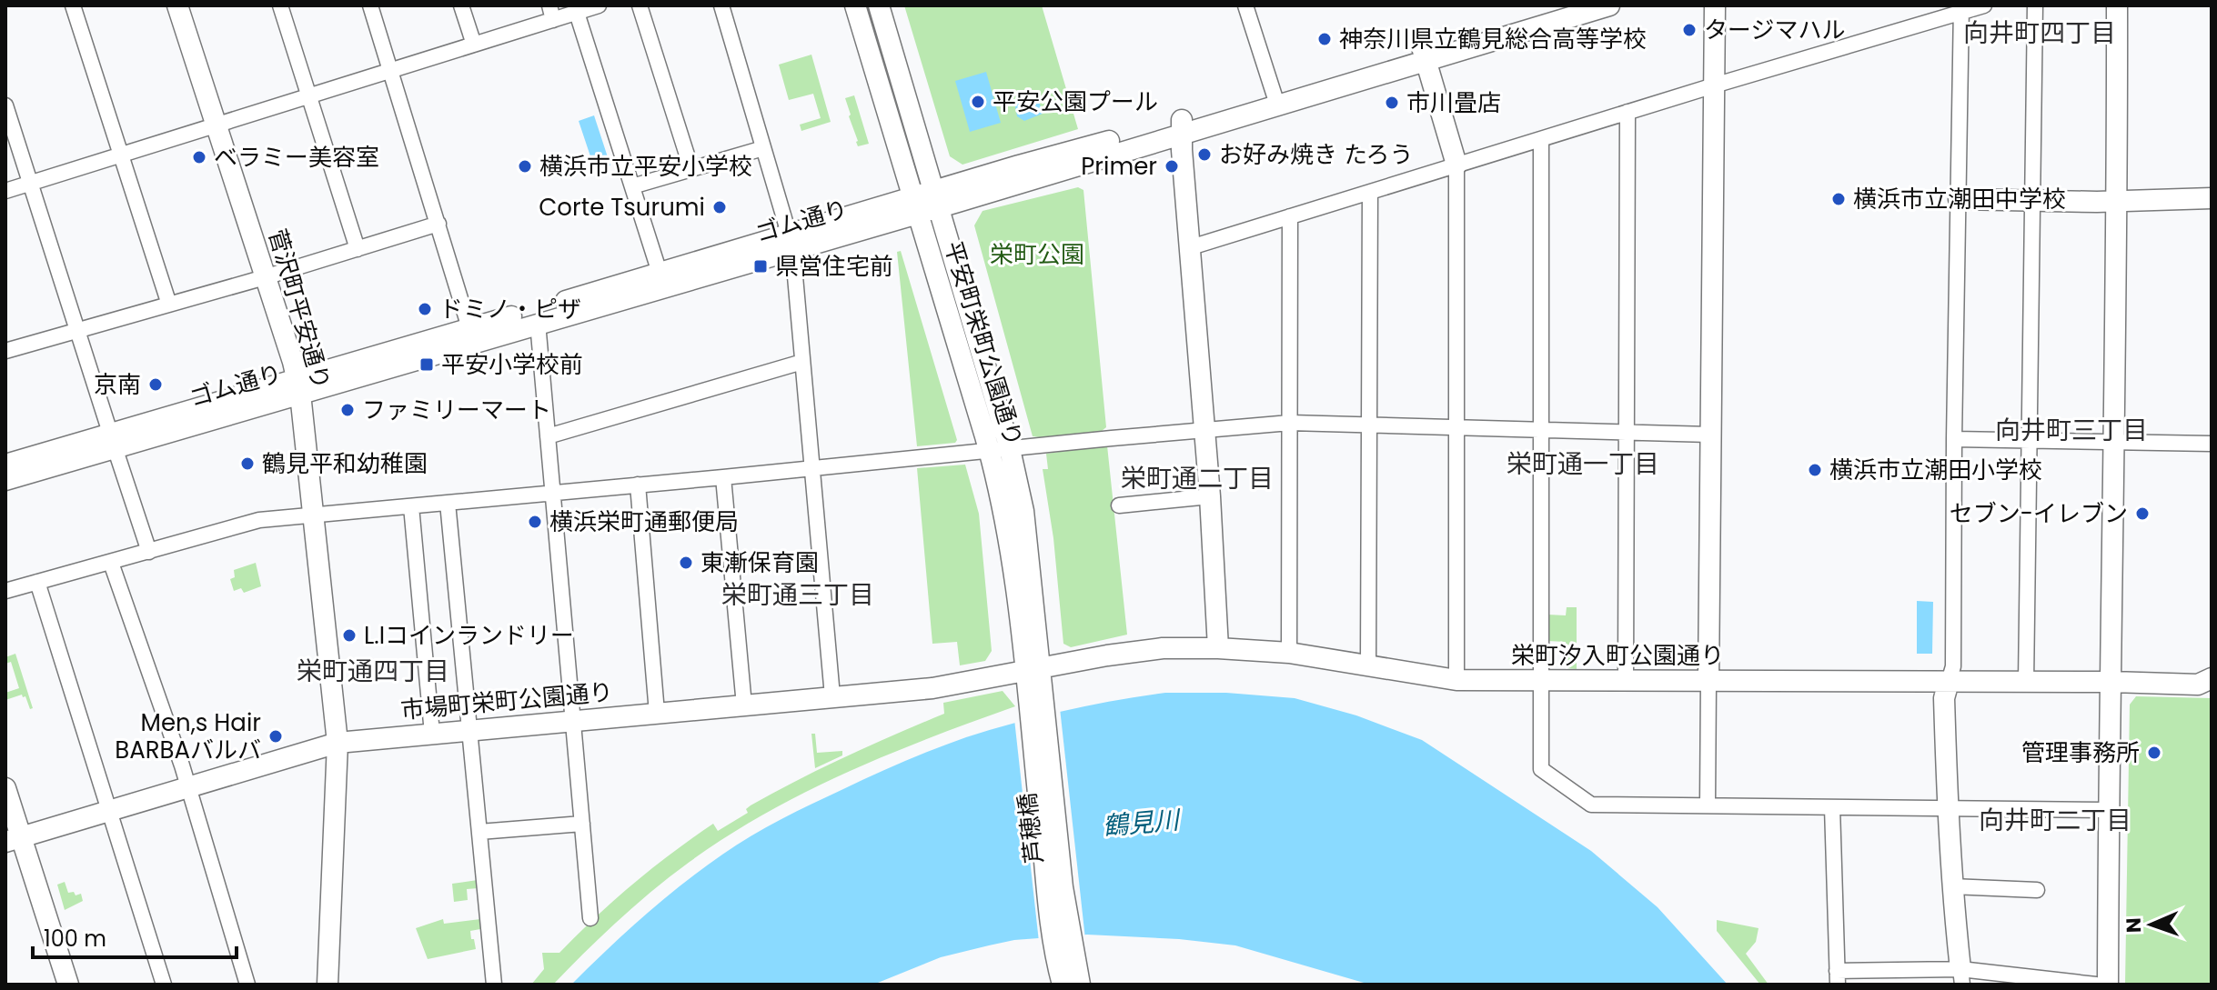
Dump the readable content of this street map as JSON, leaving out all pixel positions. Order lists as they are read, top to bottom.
{
  "streets": {
    "street": [
      "ゴム通り",
      "菅沢町平安通り",
      "平安町栄町公園通り",
      "栄町汐入町公園通り",
      "市場町栄町公園通り",
      "芦穂橋"
    ]
  },
  "crossings": [
    ["ゴム通り", "菅沢町平安通り"],
    ["ゴム通り", "平安町栄町公園通り"],
    ["菅沢町平安通り", "市場町栄町公園通り"],
    ["平安町栄町公園通り", "栄町汐入町公園通り"],
    ["平安町栄町公園通り", "市場町栄町公園通り"],
    ["平安町栄町公園通り", "芦穂橋"],
    ["栄町汐入町公園通り", "市場町栄町公園通り"]
  ],
  "districts": [
    "向井町四丁目",
    "向井町三丁目",
    "栄町通一丁目",
    "栄町通二丁目",
    "栄町通三丁目",
    "栄町通四丁目",
    "向井町二丁目"
  ],
  "water": ["鶴見川"],
  "parks": ["栄町公園"],
  "places": {
    "other": [
      "タージマハル",
      "神奈川県立鶴見総合高等学校",
      "平安公園プール",
      "市川畳店",
      "お好み焼き たろう",
      "ベラミー美容室",
      "横浜市立平安小学校",
      "Primer",
      "横浜市立潮田中学校",
      "Corte Tsurumi",
      "ドミノ・ピザ",
      "京南",
      "ファミリーマート",
      "鶴見平和幼稚園",
      "横浜市立潮田小学校",
      "セブン-イレブン",
      "横浜栄町通郵便局",
      "東漸保育園",
      "L.Iコインランドリー",
      "Men,s Hair BARBAバルバ",
      "管理事務所"
    ],
    "transit": ["県営住宅前", "平安小学校前"]
  },
  "scale_bar": "100 m",
  "north": "left"
}
